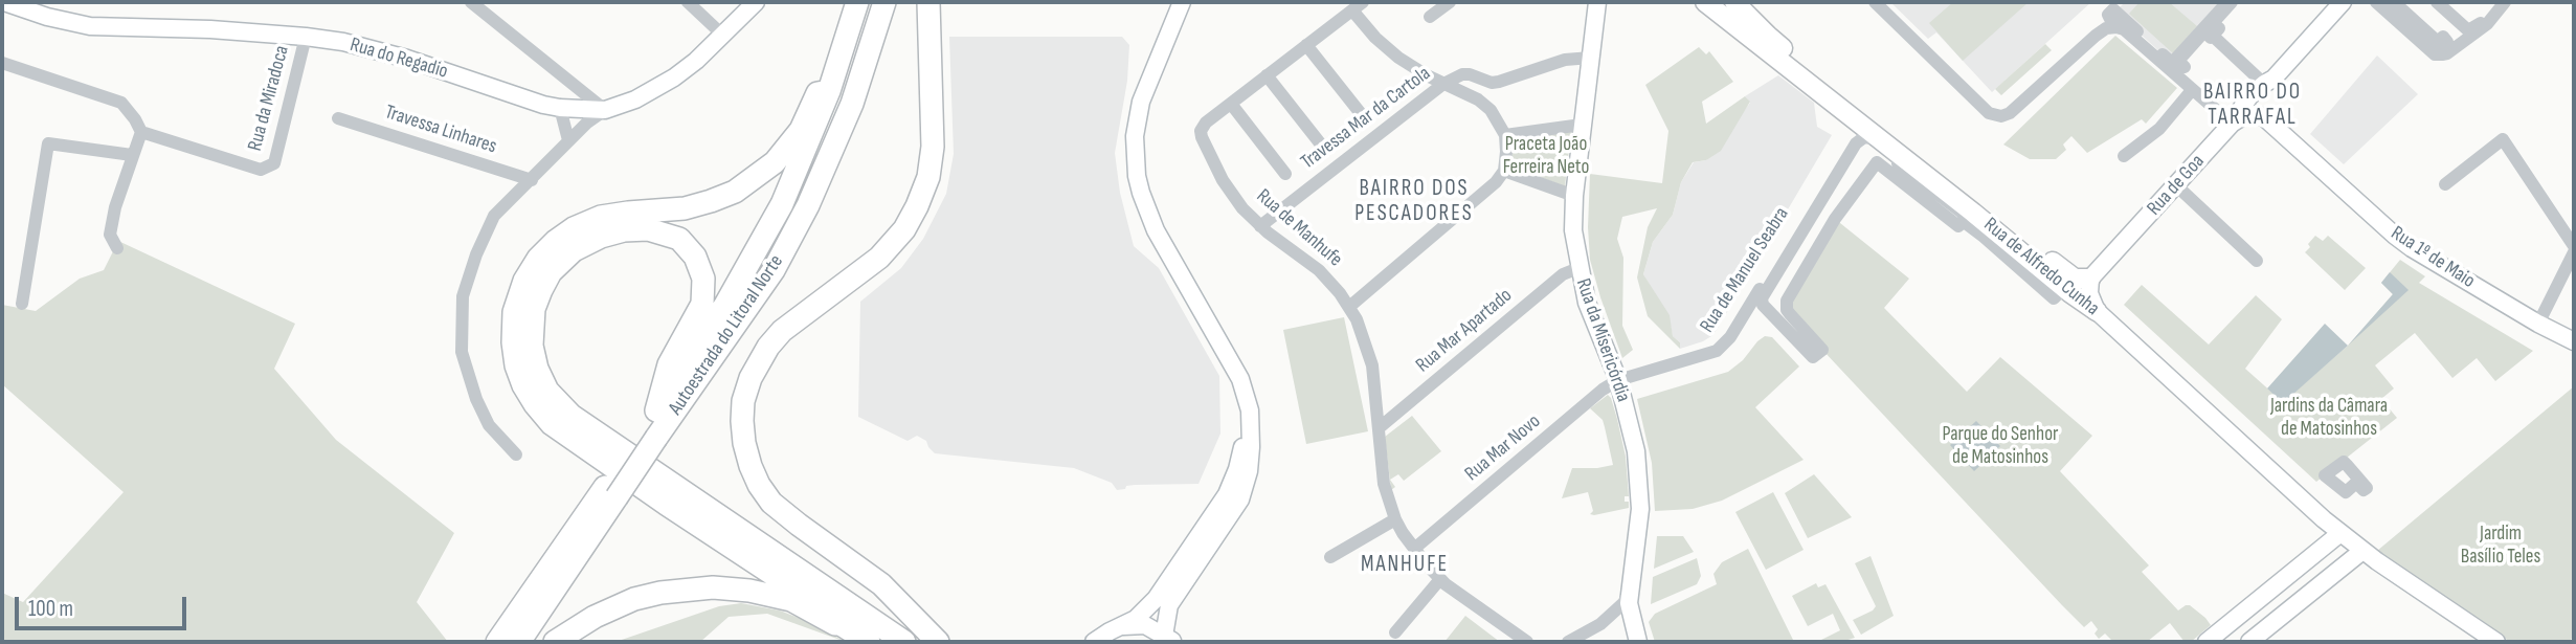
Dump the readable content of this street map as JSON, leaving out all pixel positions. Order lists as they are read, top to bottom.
{
  "streets": {
    "highway": ["Autoestrada do Litoral Norte"],
    "main road": [
      "Rua do Regadio",
      "Rua de Goa",
      "Rua 1º de Maio",
      "Rua de Alfredo Cunha",
      "Rua da Misericórdia"
    ],
    "street": [
      "Rua da Miradoca",
      "Travessa Mar da Cartola",
      "Travessa Linhares",
      "Rua de Manhufe",
      "Rua de Manuel Seabra",
      "Rua Mar Apartado",
      "Rua Mar Novo"
    ]
  },
  "crossings": [
    ["Rua do Regadio", "Rua da Miradoca"],
    ["Travessa Mar da Cartola", "Rua de Manhufe"],
    ["Travessa Mar da Cartola", "Rua da Misericórdia"],
    ["Rua de Goa", "Rua de Alfredo Cunha"],
    ["Rua de Manhufe", "Rua Mar Apartado"],
    ["Rua de Manhufe", "Rua Mar Novo"],
    ["Rua de Alfredo Cunha", "Rua de Manuel Seabra"],
    ["Rua de Manuel Seabra", "Rua da Misericórdia"],
    ["Rua de Manuel Seabra", "Rua Mar Novo"],
    ["Rua Mar Apartado", "Rua da Misericórdia"],
    ["Rua da Misericórdia", "Rua Mar Novo"]
  ],
  "districts": ["BAIRRO DO TARRAFAL", "BAIRRO DOS PESCADORES", "MANHUFE"],
  "parks": [
    "Praceta João Ferreira Neto",
    "Jardins da Câmara de Matosinhos",
    "Parque do Senhor de Matosinhos",
    "Jardim Basílio Teles"
  ],
  "scale_bar": "100 m"
}
